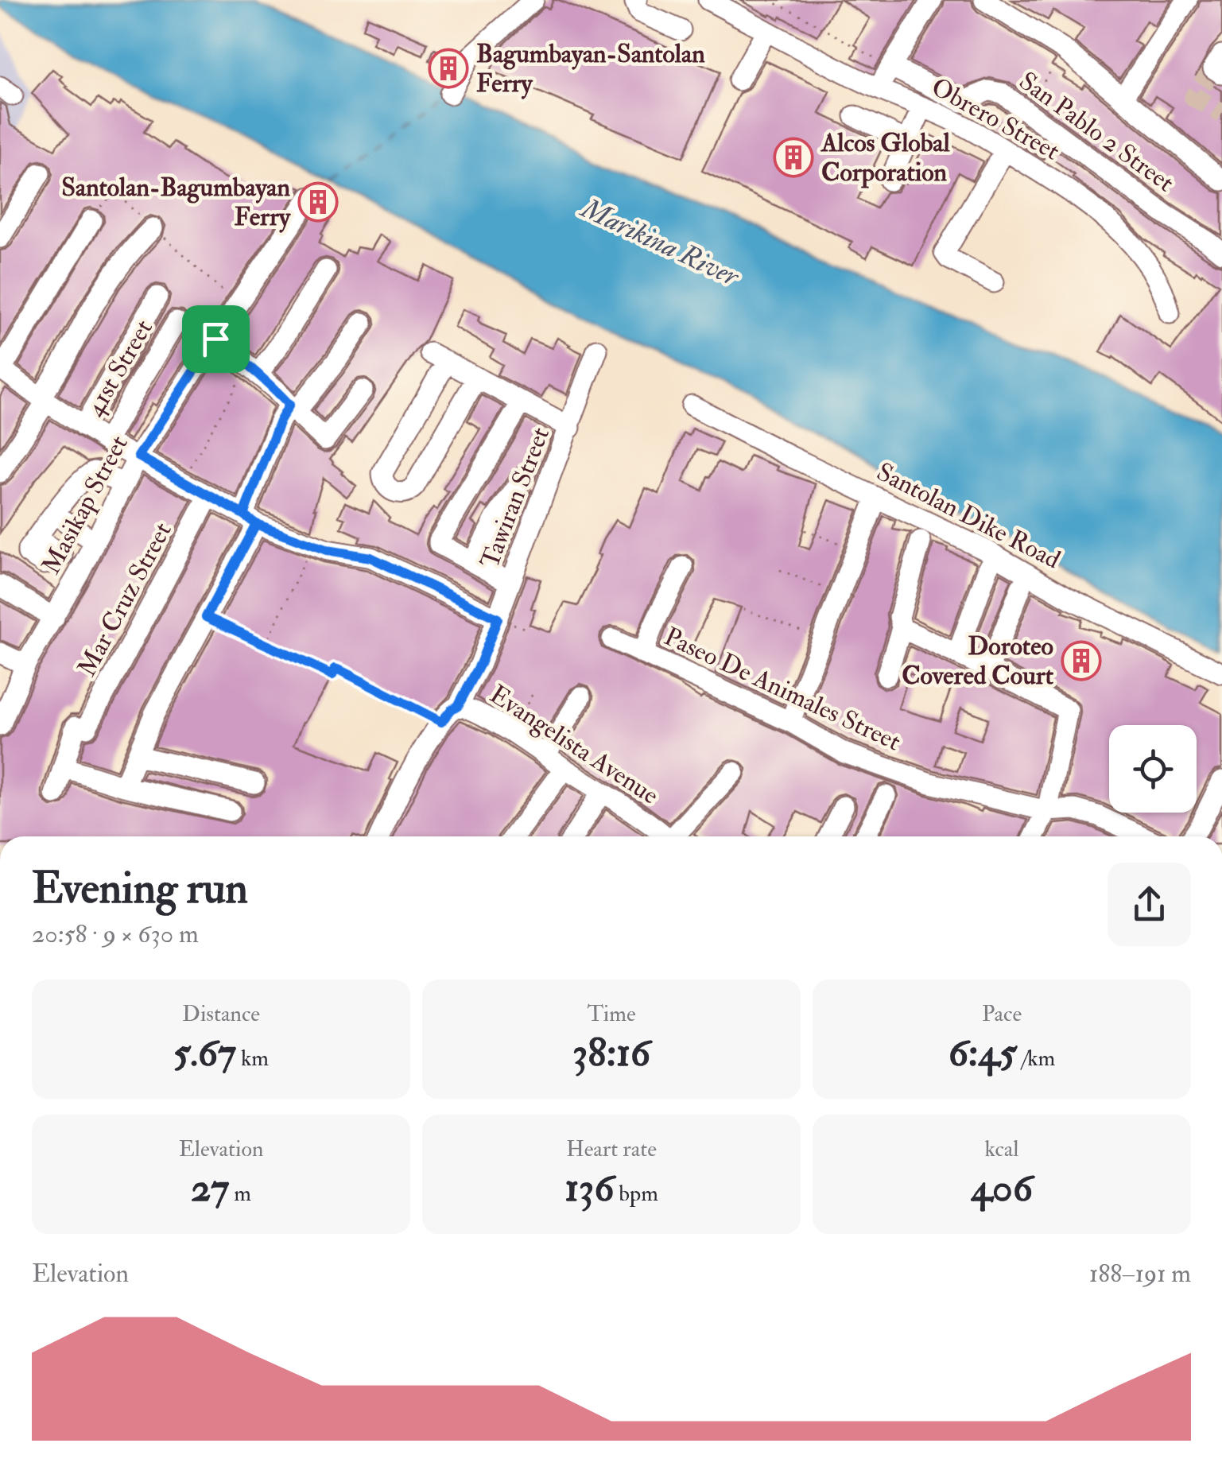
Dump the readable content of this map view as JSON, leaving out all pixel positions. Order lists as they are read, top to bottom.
{
  "streets": {
    "street": [
      "Obrero Street",
      "San Pablo 2 Street",
      "41st Street",
      "Tawiran Street",
      "Masikap Street",
      "Santolan Dike Road",
      "Mar Cruz Street",
      "Paseo De Animales Street",
      "Evangelista Avenue"
    ]
  },
  "crossings": [
    ["Tawiran Street", "Evangelista Avenue"]
  ],
  "water": ["Marikina River"],
  "places": {
    "building": [
      "Bagumbayan-Santolan Ferry",
      "Alcos Global Corporation",
      "Santolan-Bagumbayan Ferry",
      "Doroteo Covered Court"
    ]
  },
  "page": {
    "heading": ["Evening run", "20:58 · 9 × 630 m"],
    "stats": [
      ["Distance", "5.67 km"],
      ["Time", "38:16"],
      ["Pace", "6:45 /km"],
      ["Elevation", "27 m"],
      ["Heart rate", "136 bpm"],
      ["kcal", "406"]
    ],
    "chart": ["Elevation", "188–191 m"]
  }
}
